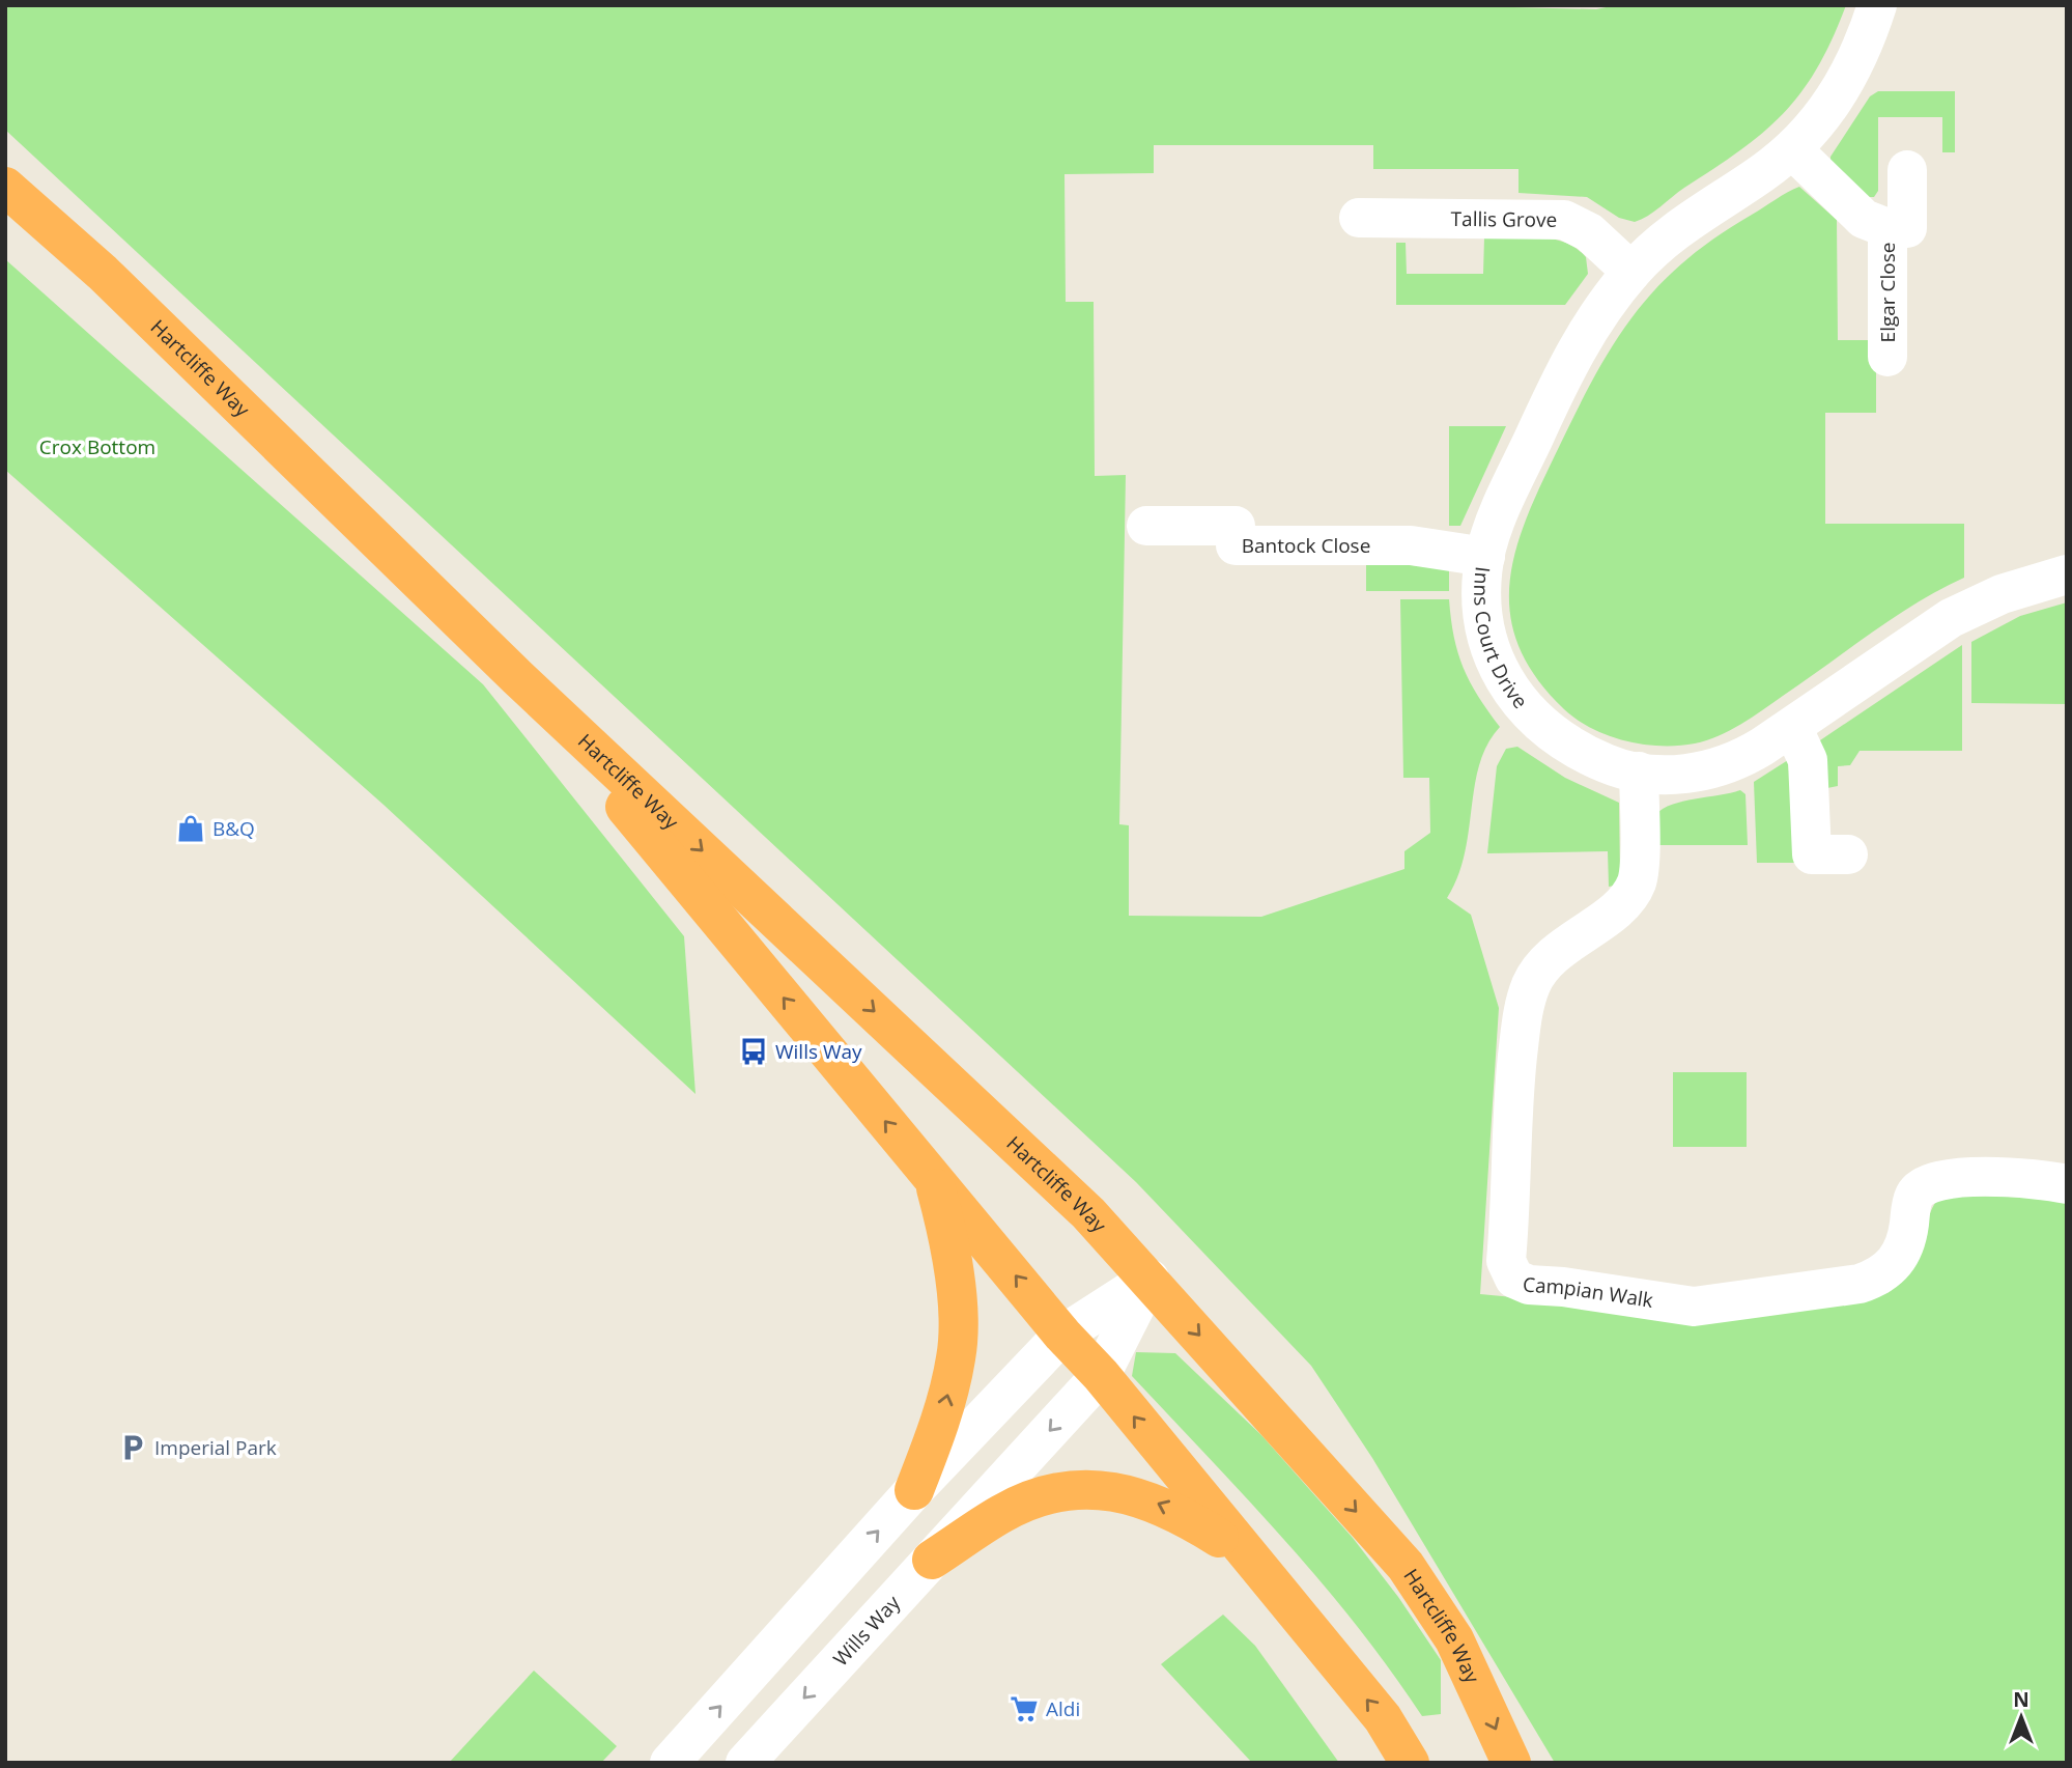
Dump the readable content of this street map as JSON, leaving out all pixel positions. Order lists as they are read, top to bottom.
{
  "streets": {
    "highway": ["Hartcliffe Way"],
    "street": [
      "Tallis Grove",
      "Elgar Close",
      "Bantock Close",
      "Inns Court Drive",
      "Campian Walk",
      "Wills Way"
    ]
  },
  "crossings": [
    ["Tallis Grove", "Inns Court Drive"],
    ["Elgar Close", "Inns Court Drive"],
    ["Hartcliffe Way", "Wills Way"],
    ["Bantock Close", "Inns Court Drive"],
    ["Inns Court Drive", "Campian Walk"]
  ],
  "parks": ["Crox Bottom"],
  "places": {
    "shop": ["B&Q"],
    "bus stop": ["Wills Way"],
    "parking": ["Imperial Park"],
    "supermarket": ["Aldi"]
  },
  "north": "top"
}
